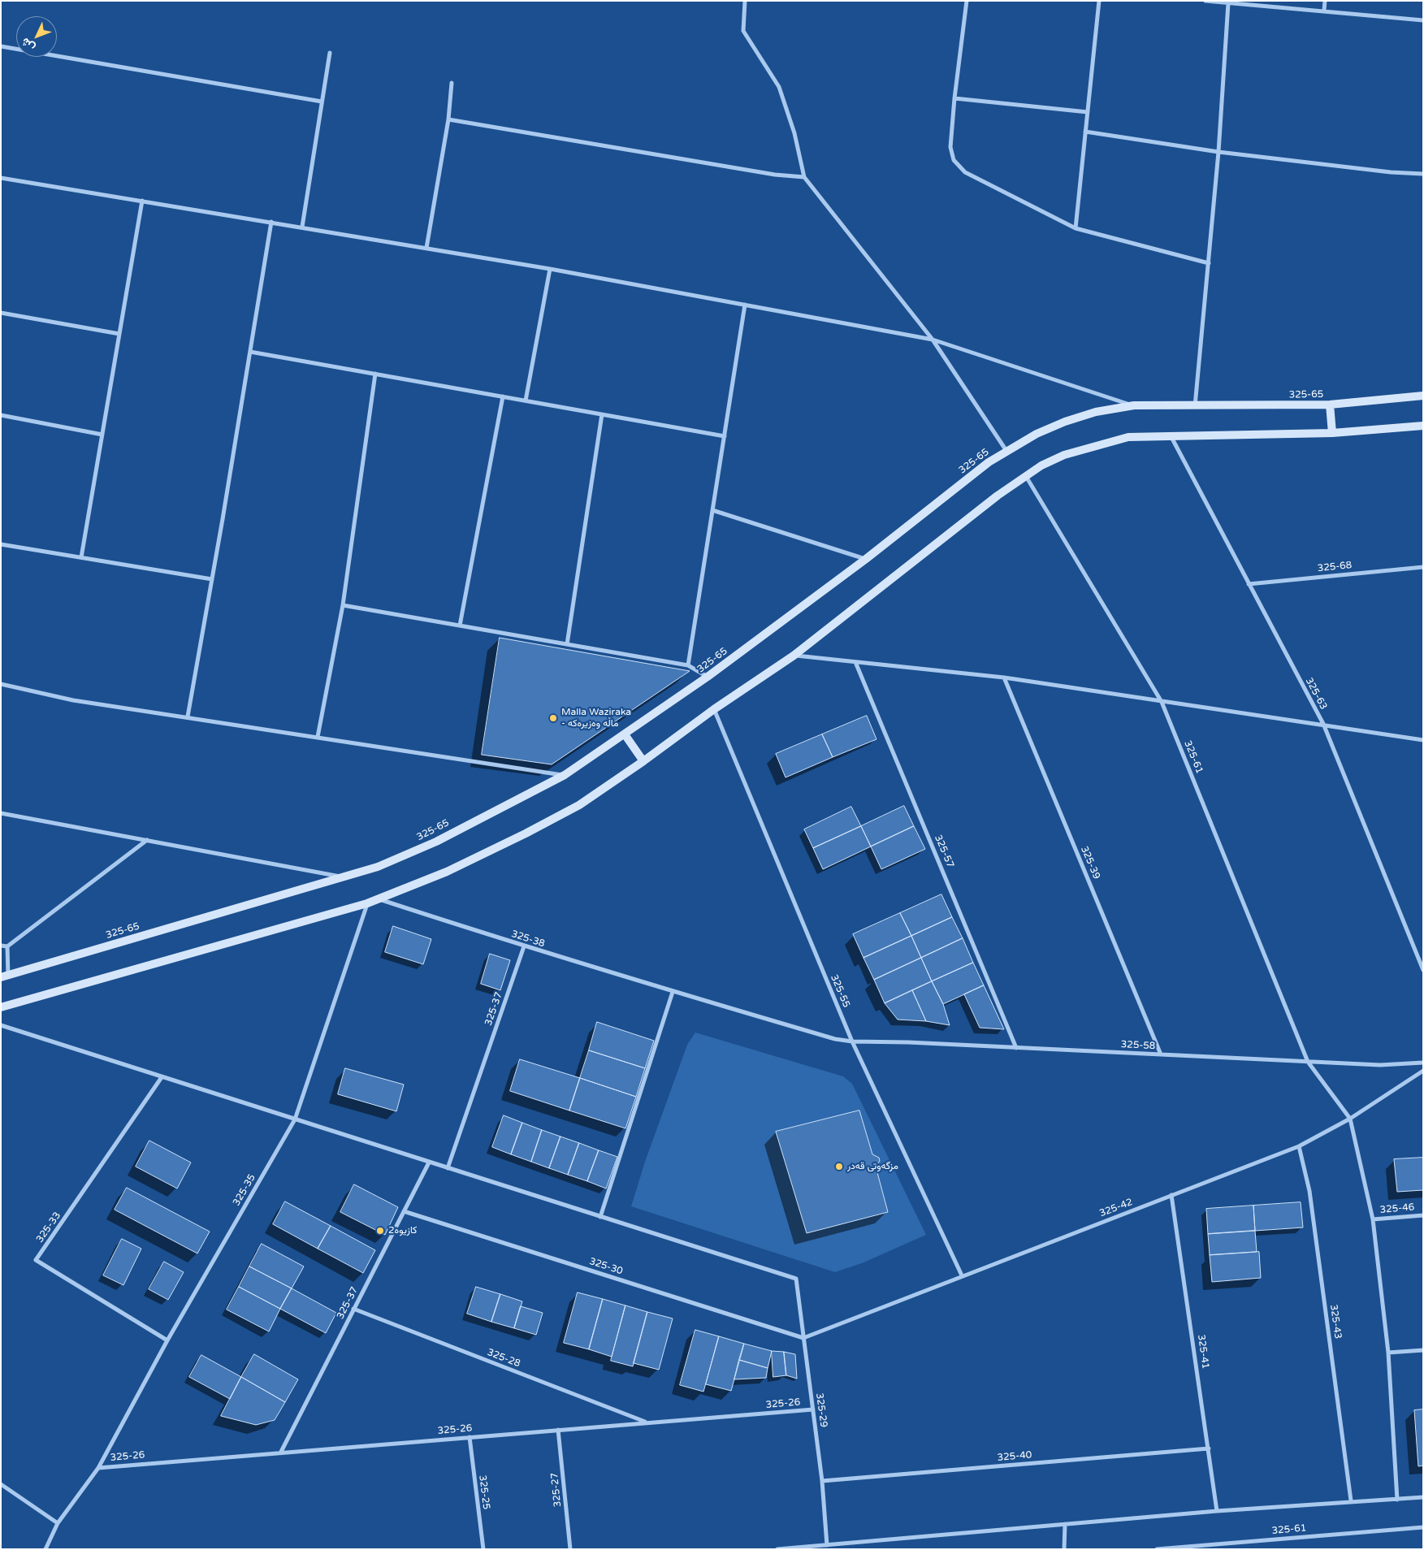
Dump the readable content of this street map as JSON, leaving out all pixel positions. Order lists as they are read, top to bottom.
{
  "streets": {
    "street": [
      "325-65",
      "325-68",
      "325-63",
      "325-61",
      "325-57",
      "325-39",
      "325-38",
      "325-55",
      "325-37",
      "325-58",
      "325-35",
      "325-42",
      "325-46",
      "325-33",
      "325-30",
      "325-43",
      "325-41",
      "325-28",
      "325-26",
      "325-29",
      "325-40",
      "325-27",
      "325-25"
    ]
  },
  "crossings": [
    ["325-68", "325-63"],
    ["325-61", "325-58"],
    ["325-61", "325-42"],
    ["325-57", "325-58"],
    ["325-39", "325-58"],
    ["325-38", "325-55"],
    ["325-38", "325-37"],
    ["325-38", "325-58"],
    ["325-55", "325-58"],
    ["325-55", "325-42"],
    ["325-37", "325-30"],
    ["325-37", "325-28"],
    ["325-37", "325-26"],
    ["325-35", "325-33"],
    ["325-35", "325-26"],
    ["325-42", "325-30"],
    ["325-42", "325-43"],
    ["325-42", "325-41"],
    ["325-42", "325-29"],
    ["325-30", "325-29"],
    ["325-41", "325-40"],
    ["325-28", "325-26"],
    ["325-26", "325-29"],
    ["325-26", "325-27"],
    ["325-26", "325-25"],
    ["325-29", "325-40"]
  ],
  "places": ["Malla Waziraka - ماڵە وەزیرەکە", "مزگەوتی قەدر", "كازيوه2"],
  "north": "bottom left"
}
